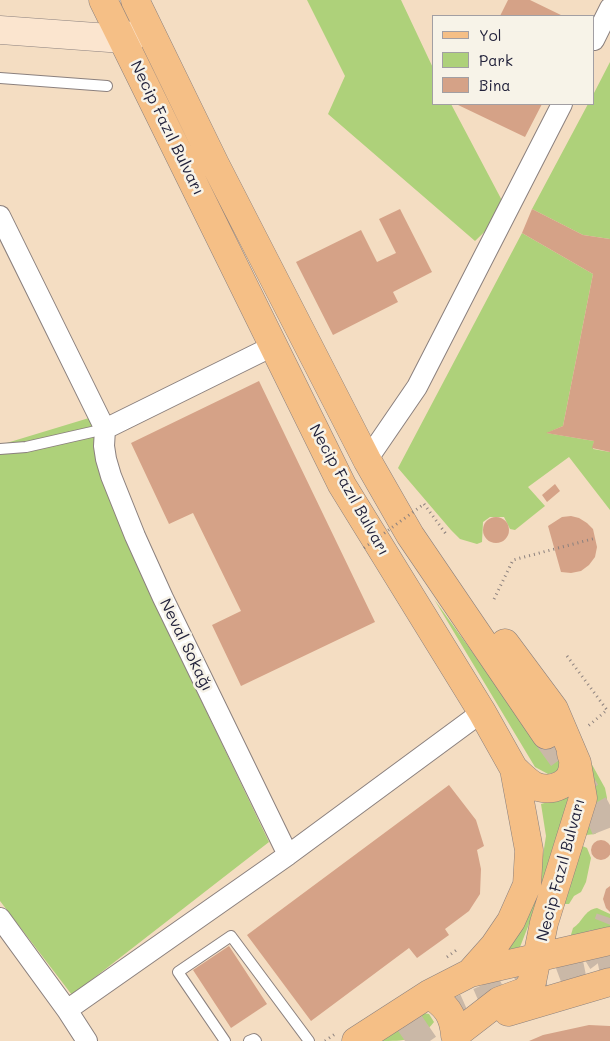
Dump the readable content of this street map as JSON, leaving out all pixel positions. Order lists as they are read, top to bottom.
{
  "streets": {
    "main road": ["Necip Fazıl Bulvarı"],
    "street": ["Neval Sokağı"]
  },
  "legend": ["Yol", "Park", "Bina"]
}
